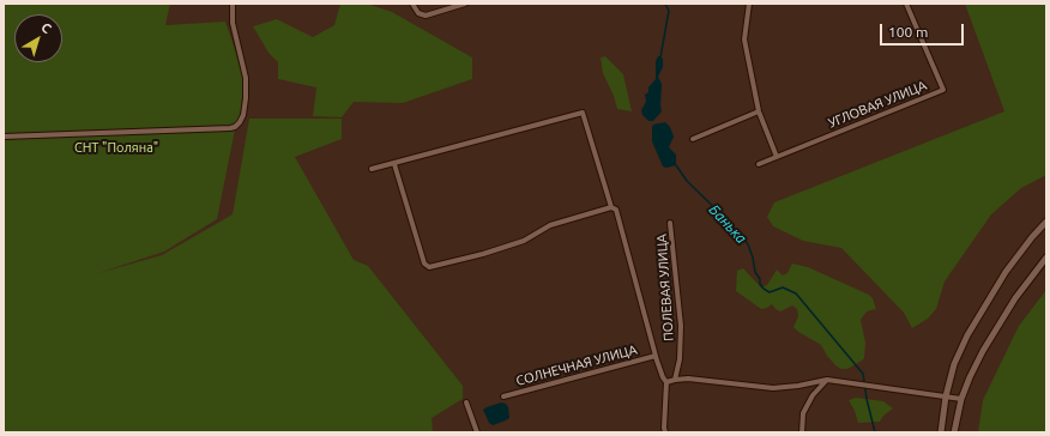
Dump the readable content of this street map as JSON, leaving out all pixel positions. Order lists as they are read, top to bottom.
{
  "streets": {
    "street": ["УГЛОВАЯ УЛИЦА", "ПОЛЕВАЯ УЛИЦА", "СОЛНЕЧНАЯ УЛИЦА"]
  },
  "water": ["Банька"],
  "parks": ["СНТ \"Поляна\""],
  "scale_bar": "100 m",
  "north": "top right"
}
